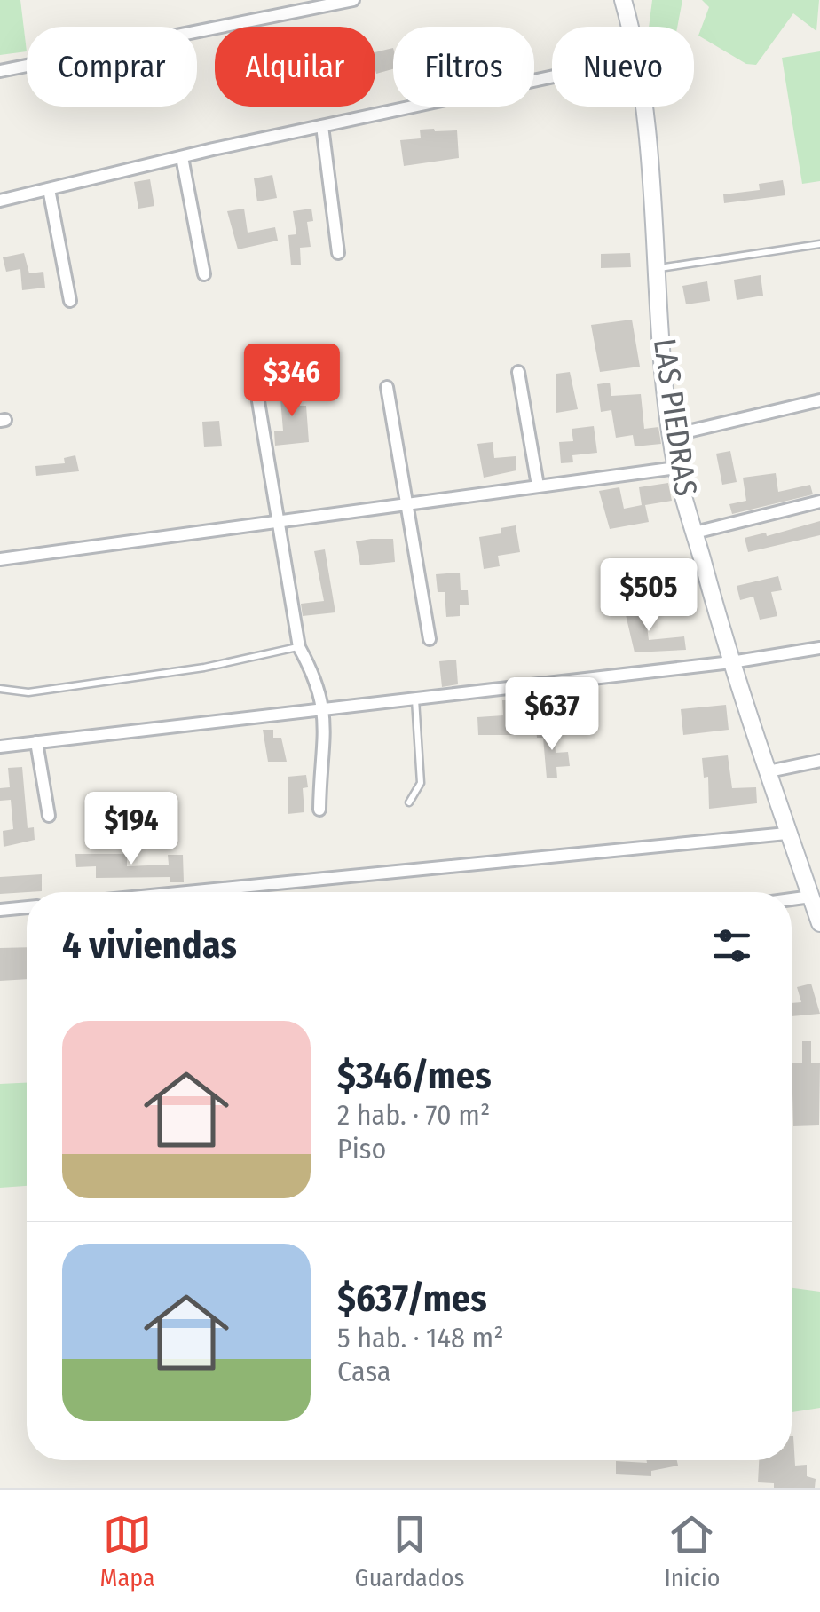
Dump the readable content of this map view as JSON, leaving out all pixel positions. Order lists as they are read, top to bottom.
{
  "streets": {
    "street": ["LAS PIEDRAS"]
  },
  "page": {
    "chip": [
      "Comprar",
      "Alquilar",
      "Filtros",
      "Nuevo"
    ],
    "price": [
      "$346",
      "$505",
      "$637",
      "$194"
    ],
    "heading": "4 viviendas",
    "list": [
      {
        "name": "$346/mes",
        "note": "2 hab. · 70 m² · Piso"
      },
      {
        "name": "$637/mes",
        "note": "5 hab. · 148 m² · Casa"
      }
    ],
    "tabs": ["Mapa", "Guardados", "Inicio"]
  }
}
